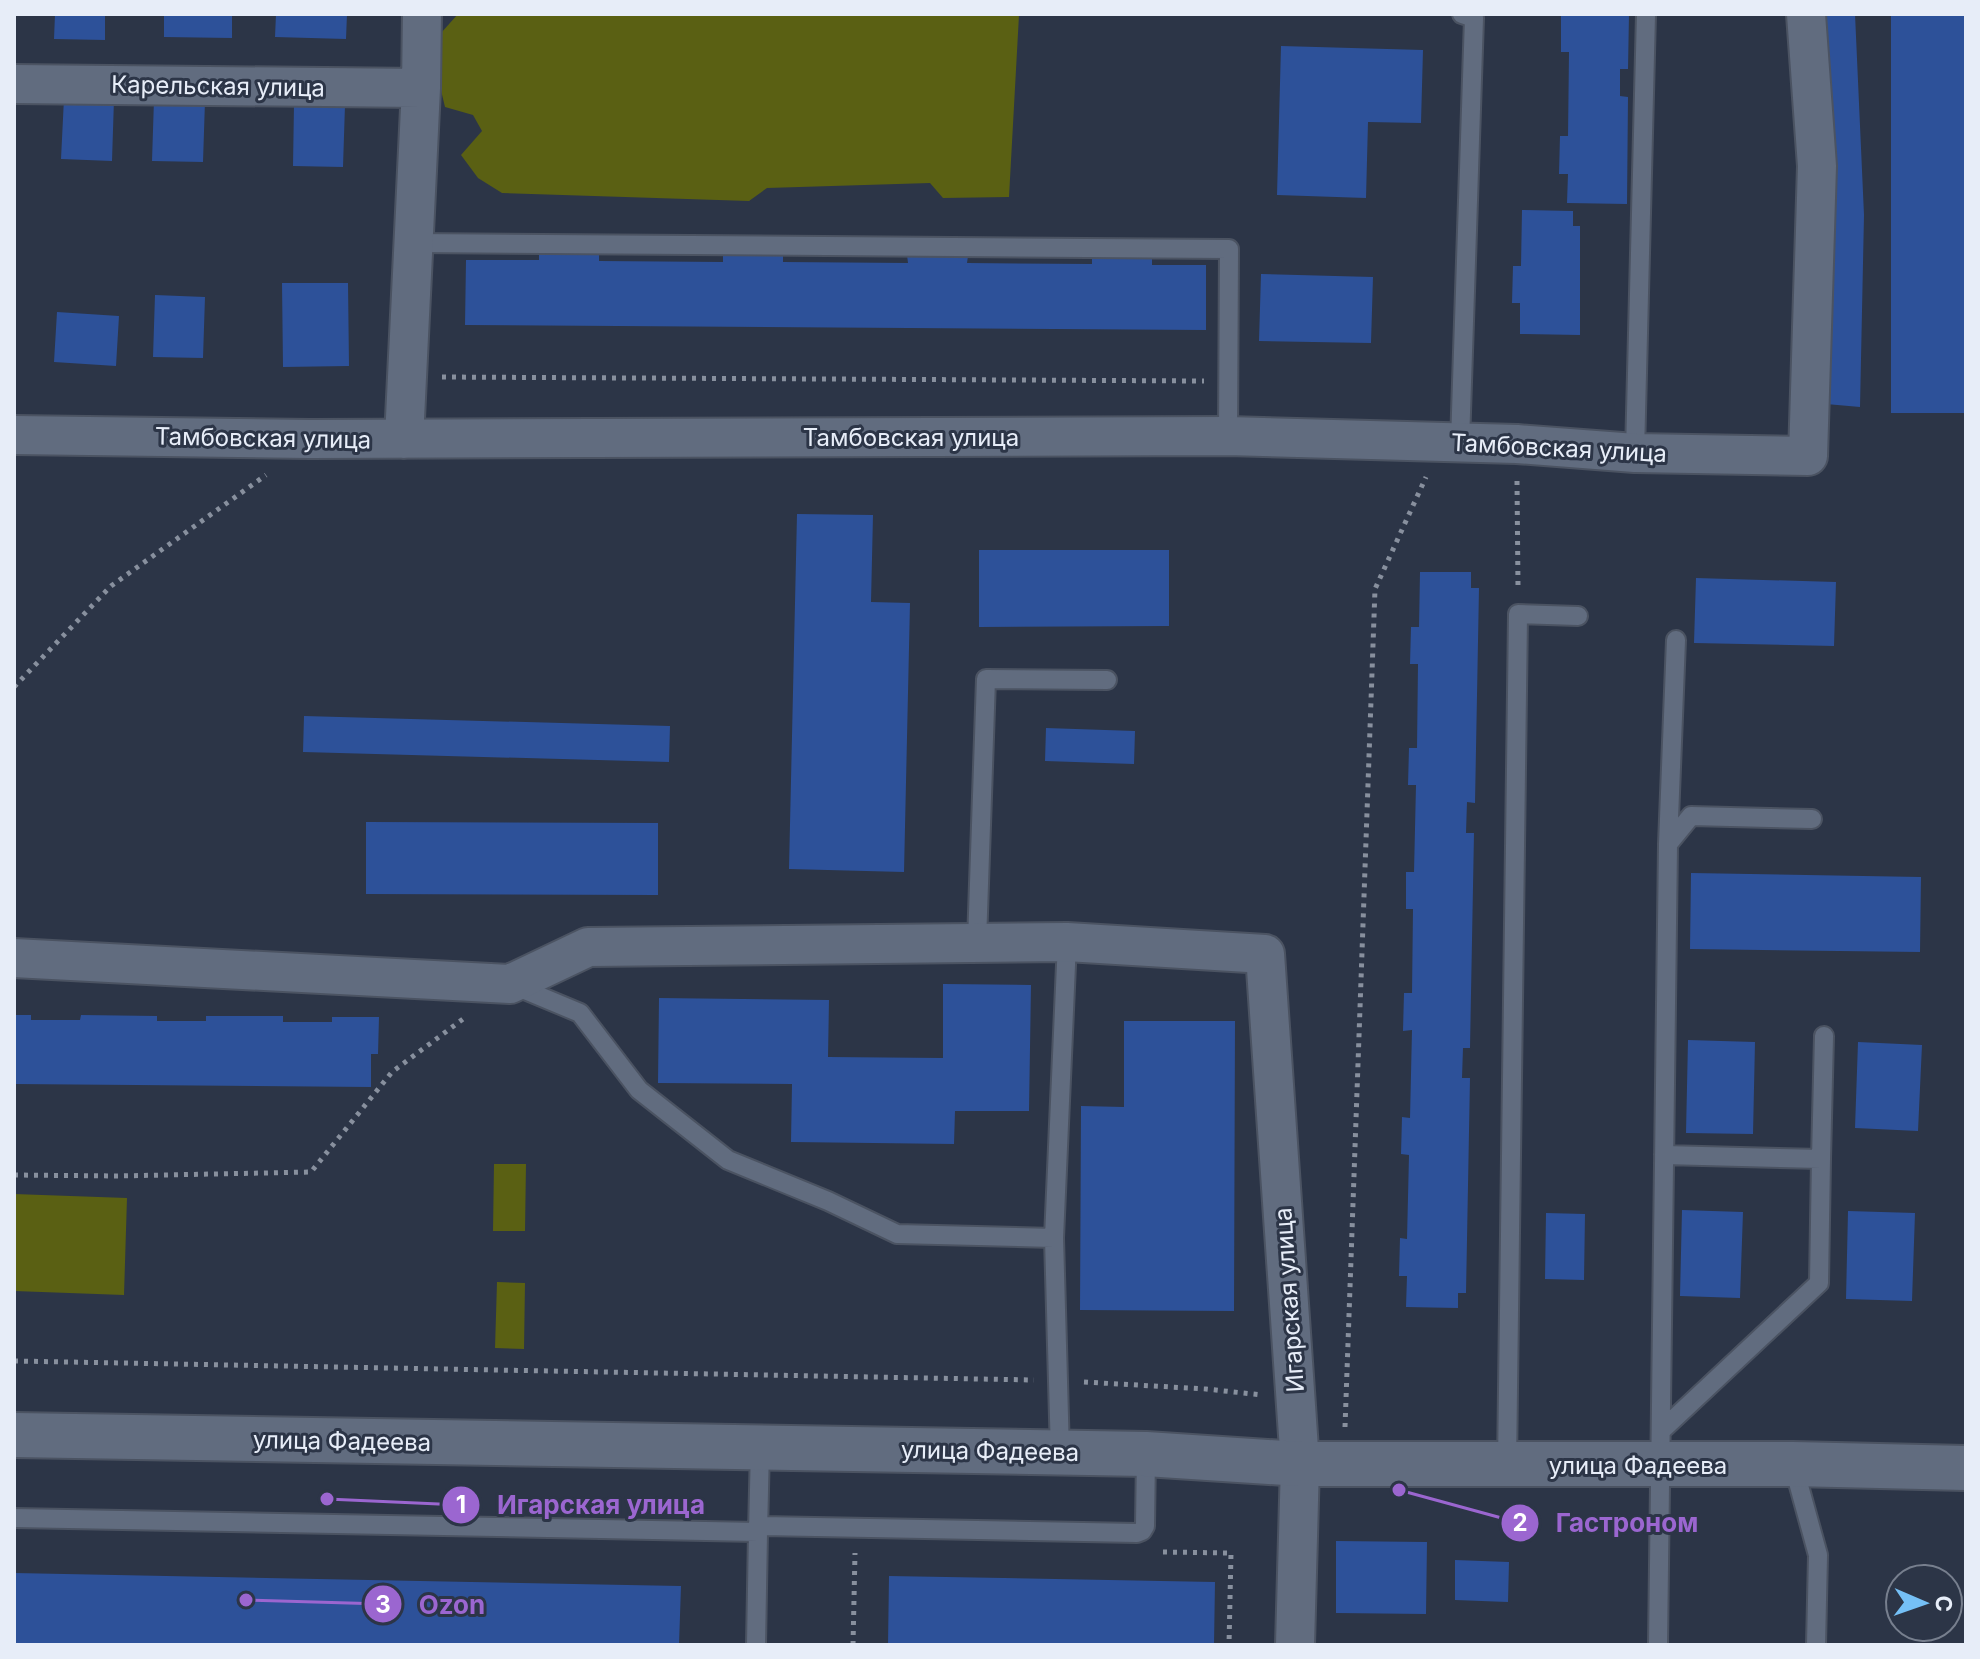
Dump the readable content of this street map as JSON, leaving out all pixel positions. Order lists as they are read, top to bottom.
{
  "streets": {
    "street": [
      "Карельская улица",
      "Тамбовская улица",
      "Игарская улица",
      "улица Фадеева"
    ]
  },
  "crossings": [
    ["Игарская улица", "улица Фадеева"]
  ],
  "places": ["Гастроном", "Игарская улица", "Ozon"],
  "north": "right"
}
